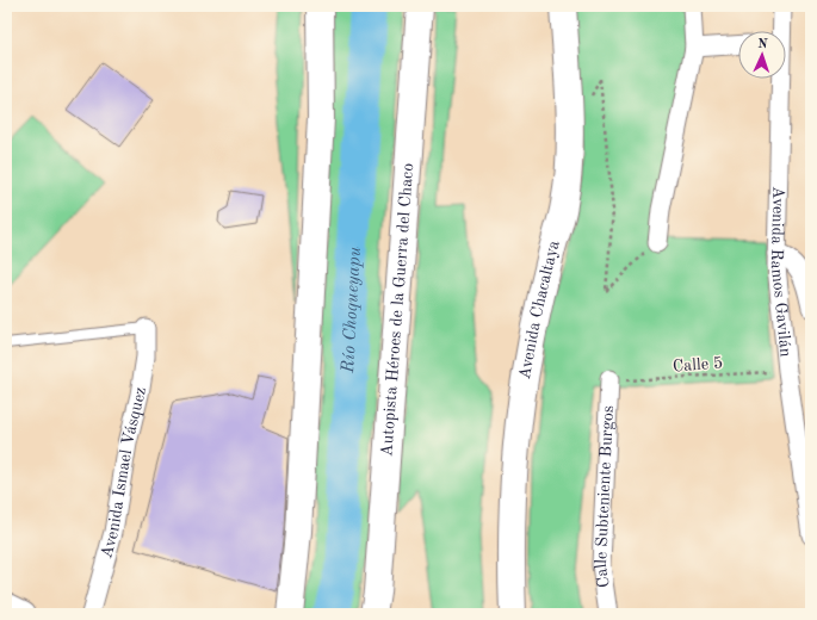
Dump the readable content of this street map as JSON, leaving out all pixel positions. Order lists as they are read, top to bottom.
{
  "streets": {
    "main road": ["Autopista Héroes de la Guerra del Chaco", "Avenida Chacaltaya"],
    "street": ["Avenida Ramos Gavilán", "Avenida Ismael Vásquez", "Calle Subteniente Burgos"],
    "path": ["Calle 5"]
  },
  "crossings": [
    ["Avenida Ramos Gavilán", "Calle 5"],
    ["Calle 5", "Calle Subteniente Burgos"]
  ],
  "water": ["Río Choqueyapu"],
  "north": "top"
}
